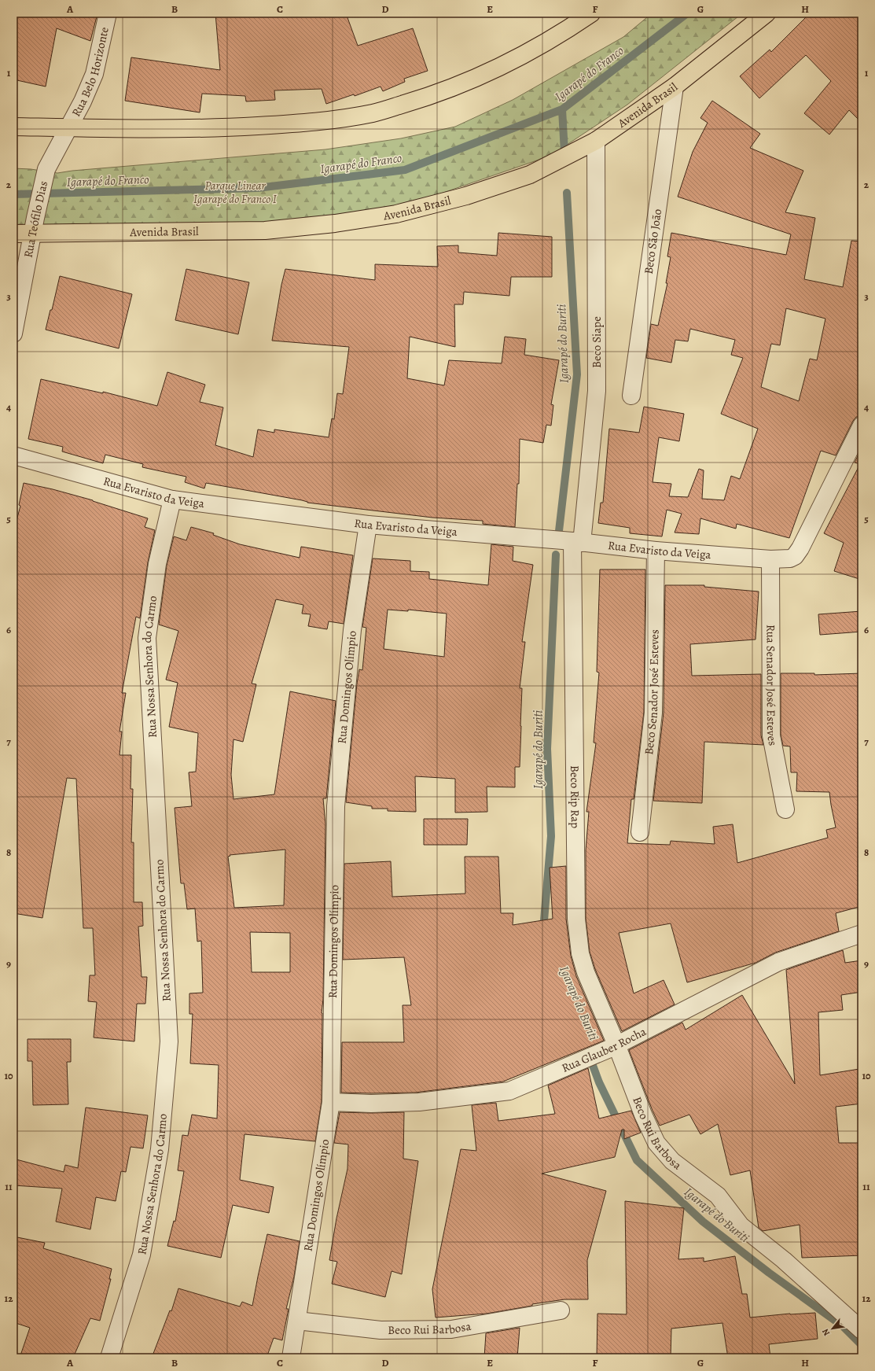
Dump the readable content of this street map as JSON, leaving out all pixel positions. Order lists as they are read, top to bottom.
{
  "streets": {
    "highway": ["Avenida Brasil"],
    "street": [
      "Rua Belo Horizonte",
      "Rua Teófilo Dias",
      "Beco São João",
      "Beco Siape",
      "Rua Evaristo da Veiga",
      "Rua Nossa Senhora do Carmo",
      "Rua Senador José Esteves",
      "Rua Domingos Olímpio",
      "Beco Senador José Esteves",
      "Beco Rip Rap",
      "Rua Glauber Rocha",
      "Beco Rui Barbosa"
    ]
  },
  "crossings": [
    ["Rua Belo Horizonte", "Rua Teófilo Dias"],
    ["Avenida Brasil", "Rua Teófilo Dias"],
    ["Avenida Brasil", "Beco São João"],
    ["Avenida Brasil", "Beco Siape"],
    ["Beco Siape", "Rua Evaristo da Veiga"],
    ["Beco Siape", "Beco Rip Rap"],
    ["Rua Evaristo da Veiga", "Rua Nossa Senhora do Carmo"],
    ["Rua Evaristo da Veiga", "Rua Senador José Esteves"],
    ["Rua Evaristo da Veiga", "Rua Domingos Olímpio"],
    ["Rua Evaristo da Veiga", "Beco Senador José Esteves"],
    ["Rua Evaristo da Veiga", "Beco Rip Rap"],
    ["Rua Domingos Olímpio", "Rua Glauber Rocha"],
    ["Rua Domingos Olímpio", "Beco Rui Barbosa"],
    ["Beco Rip Rap", "Rua Glauber Rocha"],
    ["Beco Rip Rap", "Beco Rui Barbosa"],
    ["Rua Glauber Rocha", "Beco Rui Barbosa"]
  ],
  "water": ["Igarapé do Franco", "Igarapé do Buriti"],
  "parks": ["Parque Linear Igarapé do Franco I"],
  "north": "bottom left",
  "grid": {
    "columns": [
      "A",
      "B",
      "C",
      "D",
      "E",
      "F",
      "G",
      "H"
    ],
    "rows": [
      "1",
      "2",
      "3",
      "4",
      "5",
      "6",
      "7",
      "8",
      "9",
      "10",
      "11",
      "12"
    ]
  }
}
